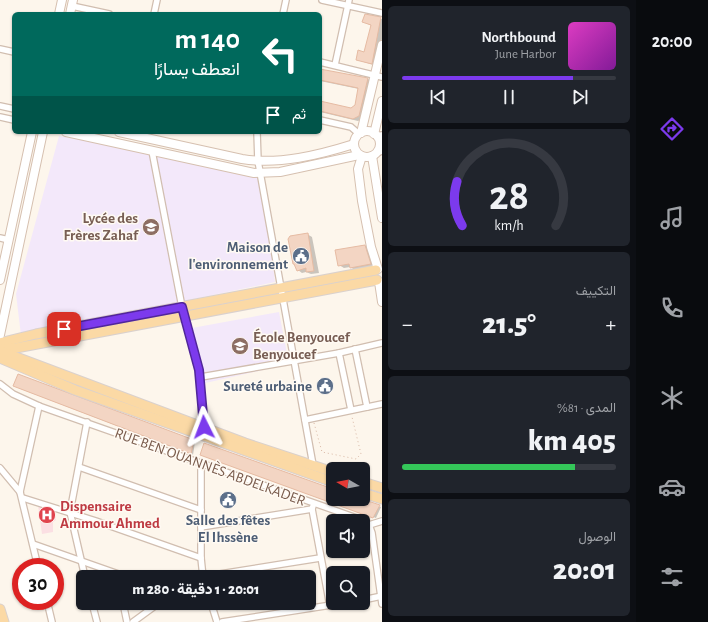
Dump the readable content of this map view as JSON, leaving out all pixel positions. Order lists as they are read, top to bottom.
{
  "streets": {
    "street": ["RUE BEN OUANNÈS ABDELKADER"]
  },
  "places": {
    "school or university": ["Lycée des Frères Zahaf", "École Benyoucef Benyoucef"],
    "public building": ["Maison de l'environnement", "Sureté urbaine", "Salle des fêtes El Ihssène"],
    "hospital": ["Dispensaire Ammour Ahmed"]
  },
  "north": "left",
  "page": {
    "tabs": "20:00",
    "turn": ["140 m", "انعطف يسارًا"],
    "song": ["Northbound", "June Harbor"],
    "then": "ثم",
    "tile": [
      "التكييف",
      ["المدى · 81%", "405 km"],
      ["الوصول", "20:01"]
    ],
    "heat": ["−", "21.5°", "+"],
    "limit": "30",
    "trip": "20:01 · 1 دقيقة · 280 m",
    "gauge": ["28", "km/h"]
  }
}
